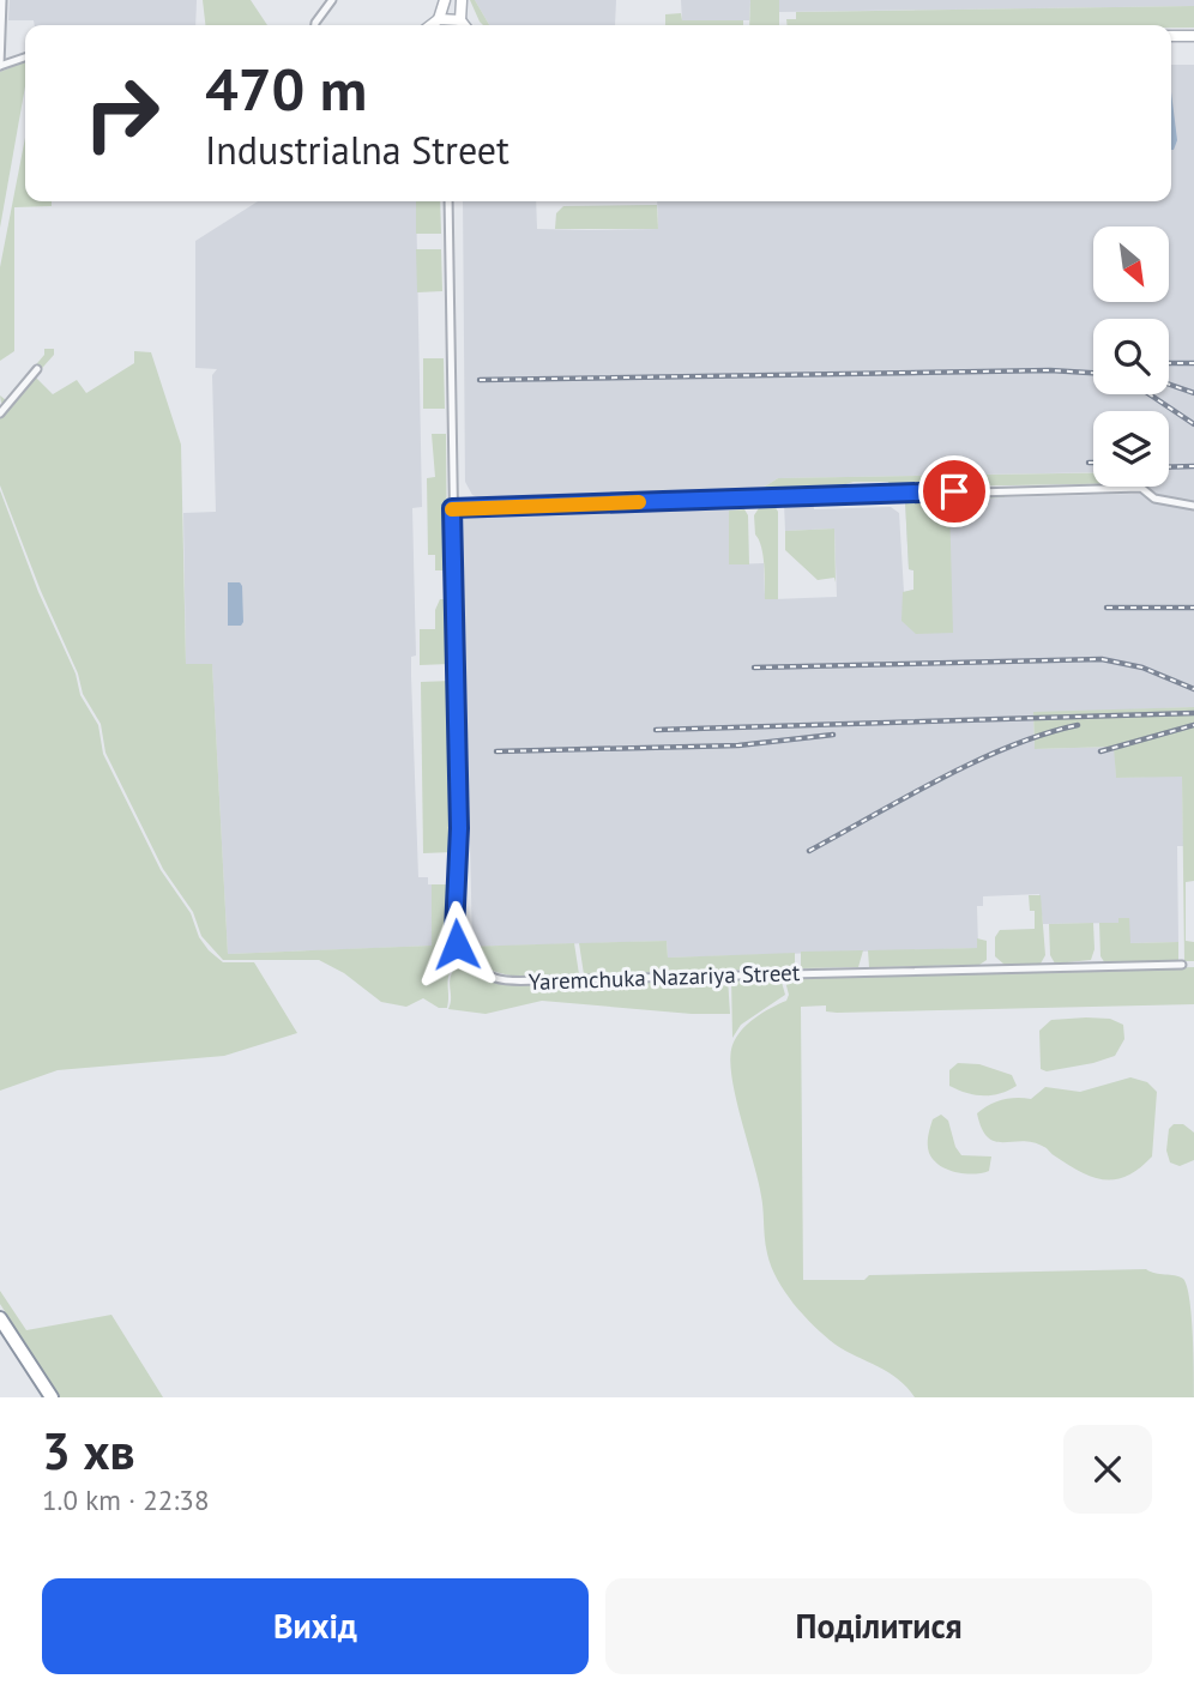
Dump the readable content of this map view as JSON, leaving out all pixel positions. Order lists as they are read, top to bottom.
{
  "streets": {
    "street": ["Yaremchuka Nazariya Street"]
  },
  "north": "bottom right",
  "page": {
    "turn": ["470 m", "Industrialna Street"],
    "heading": ["3 хв", "1.0 km · 22:38"],
    "buttons": ["Вихід", "Поділитися"]
  }
}
